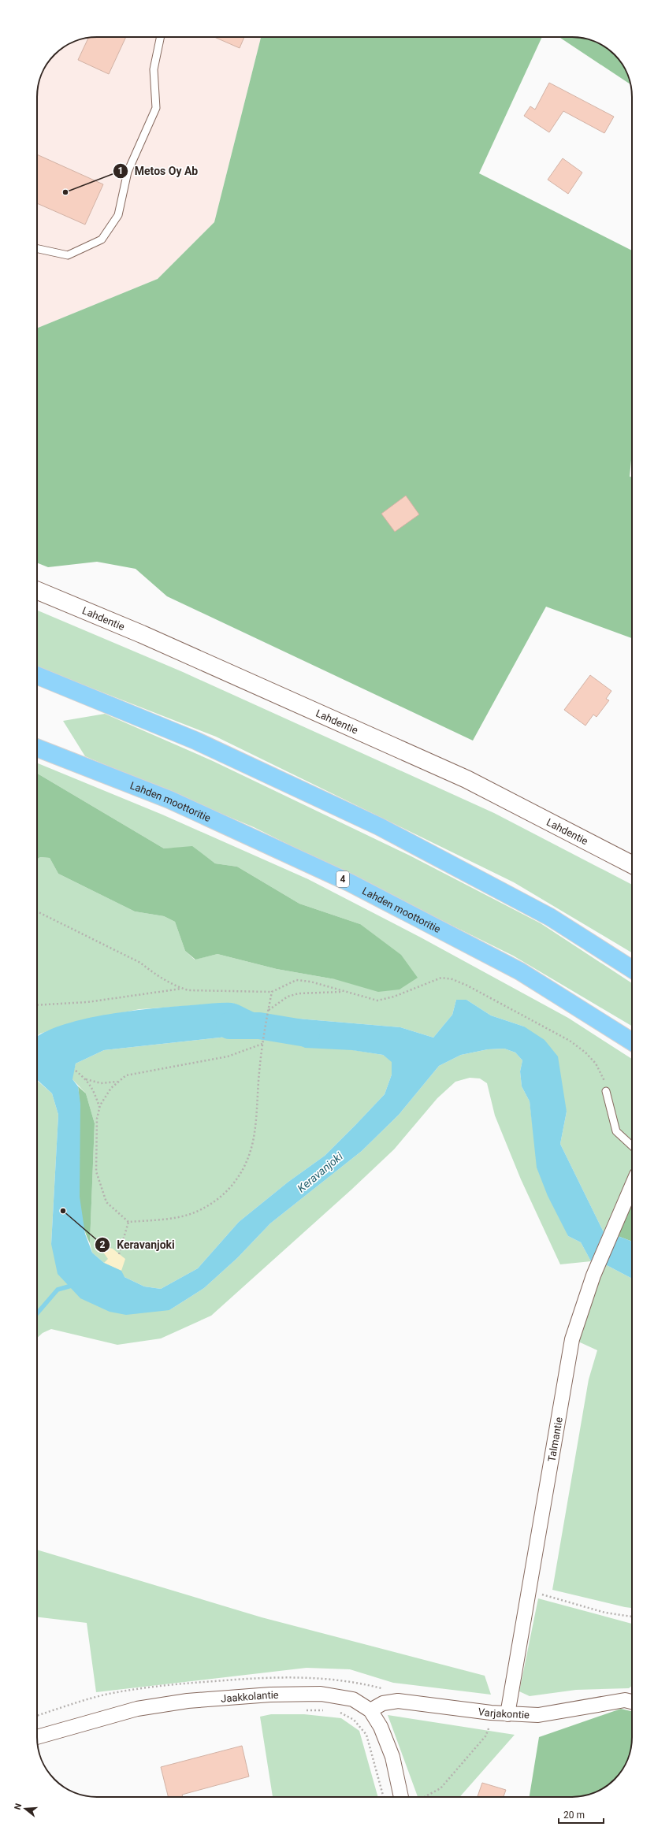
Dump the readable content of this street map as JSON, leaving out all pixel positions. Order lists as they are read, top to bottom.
{
  "streets": {
    "highway": ["Lahden moottoritie", "4"],
    "main road": ["Lahdentie"],
    "street": ["Talmantie", "Jaakkolantie", "Varjakontie"]
  },
  "crossings": [
    ["Talmantie", "Varjakontie"],
    ["Jaakkolantie", "Varjakontie"]
  ],
  "water": ["Keravanjoki"],
  "places": ["Metos Oy Ab", "Keravanjoki"],
  "scale_bar": "20 m",
  "north": "left"
}
